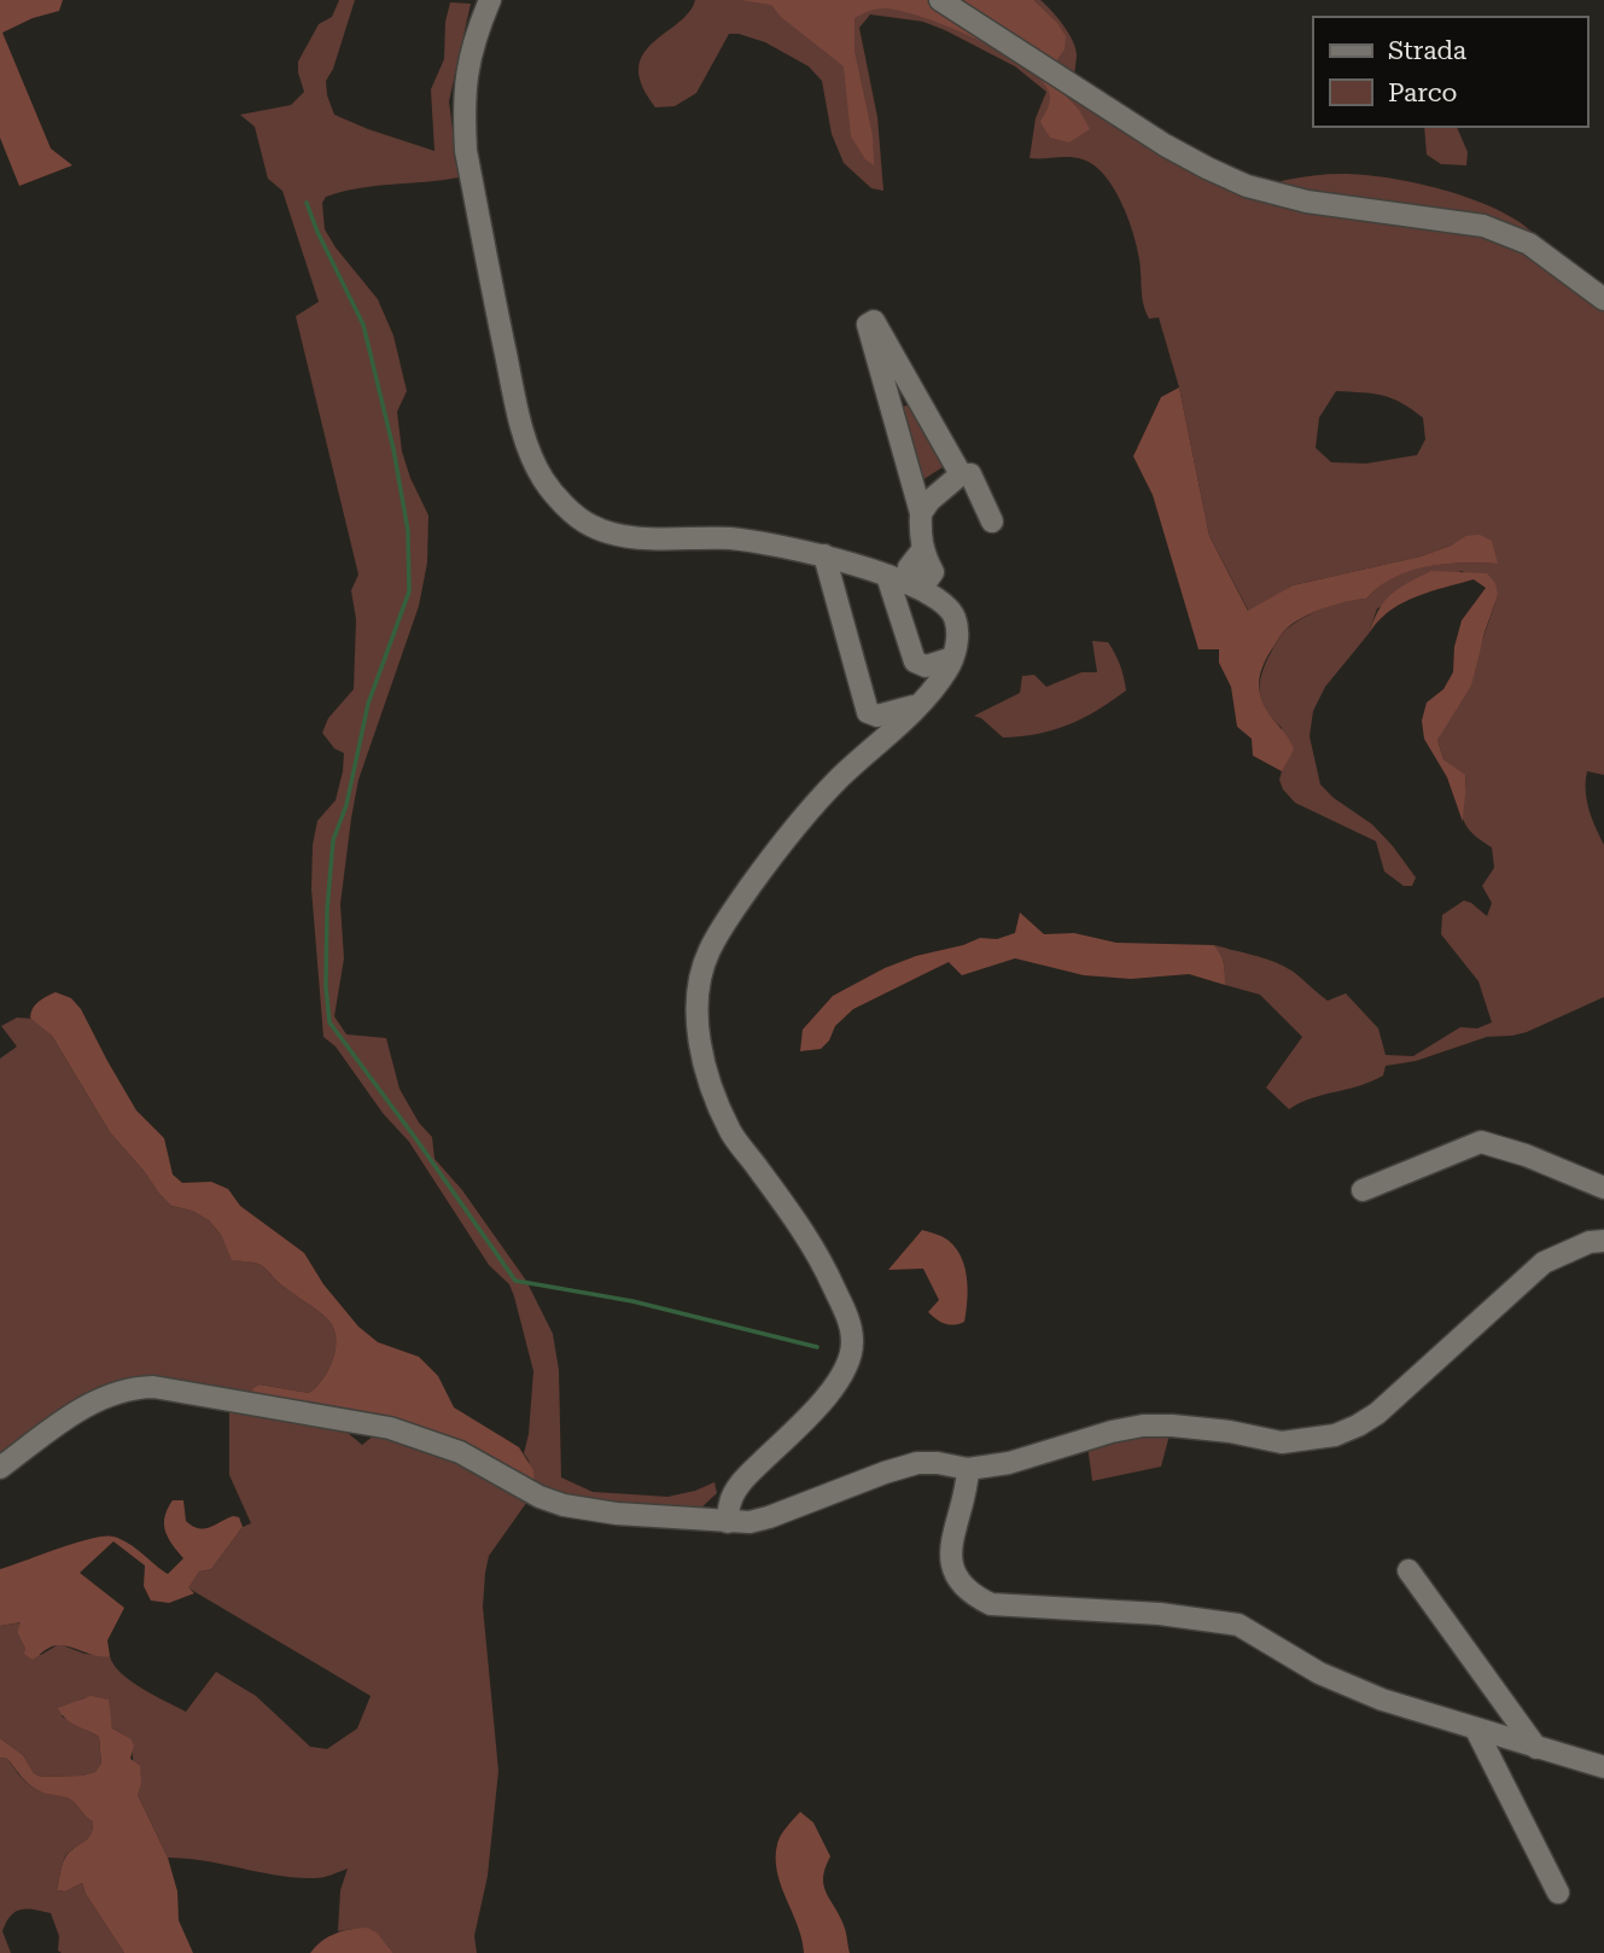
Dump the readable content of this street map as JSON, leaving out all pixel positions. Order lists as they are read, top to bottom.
{
  "legend": ["Strada", "Parco"]
}
